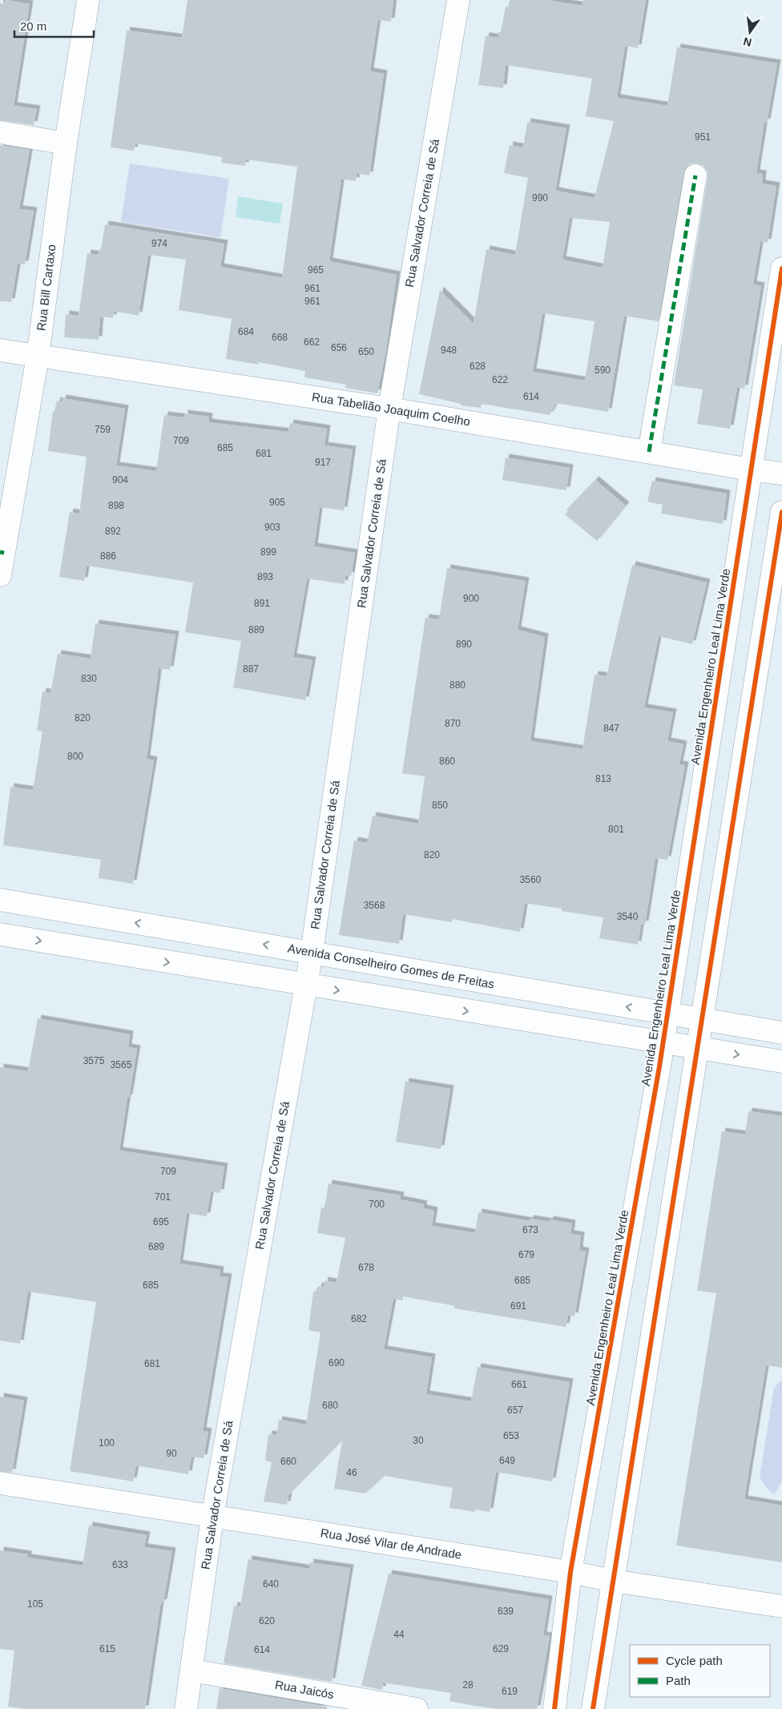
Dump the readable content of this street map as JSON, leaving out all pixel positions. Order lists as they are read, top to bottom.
{
  "streets": {
    "street": [
      "Rua Salvador Correia de Sá",
      "Rua Bill Cartaxo",
      "Rua Tabelião Joaquim Coelho",
      "Avenida Engenheiro Leal Lima Verde",
      "Avenida Conselheiro Gomes de Freitas",
      "Rua José Vilar de Andrade",
      "Rua Jaicós"
    ]
  },
  "crossings": [
    ["Rua Salvador Correia de Sá", "Rua Tabelião Joaquim Coelho"],
    ["Rua Salvador Correia de Sá", "Avenida Conselheiro Gomes de Freitas"],
    ["Rua Salvador Correia de Sá", "Rua José Vilar de Andrade"],
    ["Rua Salvador Correia de Sá", "Rua Jaicós"],
    ["Rua Bill Cartaxo", "Rua Tabelião Joaquim Coelho"],
    ["Rua Tabelião Joaquim Coelho", "Avenida Engenheiro Leal Lima Verde"],
    ["Avenida Engenheiro Leal Lima Verde", "Avenida Conselheiro Gomes de Freitas"],
    ["Avenida Engenheiro Leal Lima Verde", "Rua José Vilar de Andrade"]
  ],
  "house_numbers": [
    "951",
    "990",
    "974",
    "965",
    "961",
    "961",
    "684",
    "668",
    "662",
    "656",
    "948",
    "650",
    "628",
    "590",
    "622",
    "614",
    "759",
    "709",
    "685",
    "681",
    "917",
    "904",
    "905",
    "898",
    "903",
    "892",
    "899",
    "886",
    "893",
    "900",
    "891",
    "889",
    "890",
    "887",
    "830",
    "880",
    "820",
    "870",
    "847",
    "800",
    "860",
    "813",
    "850",
    "801",
    "820",
    "3560",
    "3568",
    "3540",
    "3575",
    "3565",
    "709",
    "701",
    "700",
    "695",
    "673",
    "689",
    "679",
    "678",
    "685",
    "685",
    "691",
    "682",
    "690",
    "681",
    "661",
    "680",
    "657",
    "653",
    "30",
    "100",
    "90",
    "649",
    "660",
    "46",
    "633",
    "640",
    "105",
    "639",
    "620",
    "44",
    "615",
    "629",
    "614",
    "28",
    "619"
  ],
  "legend": ["Cycle path", "Path"],
  "scale_bar": "20 m",
  "north": "bottom"
}
